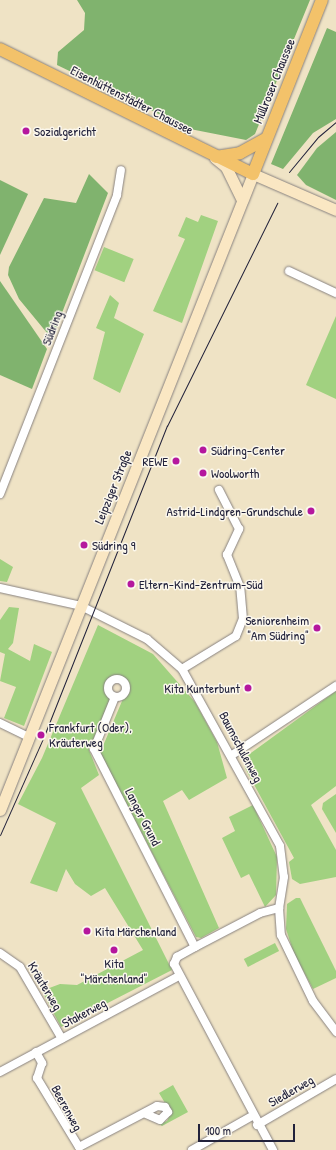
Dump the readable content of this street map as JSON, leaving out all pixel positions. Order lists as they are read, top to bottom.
{
  "streets": {
    "main road": ["Müllroser Chaussee", "Eisenhüttenstädter Chaussee"],
    "street": [
      "Südring",
      "Leipziger Straße",
      "Baumschulenweg",
      "Langer Grund",
      "Kräuterweg",
      "Stakerweg",
      "Siedlerweg",
      "Beerenweg"
    ]
  },
  "crossings": [
    ["Müllroser Chaussee", "Eisenhüttenstädter Chaussee"],
    ["Müllroser Chaussee", "Leipziger Straße"],
    ["Eisenhüttenstädter Chaussee", "Leipziger Straße"],
    ["Leipziger Straße", "Baumschulenweg"],
    ["Kräuterweg", "Stakerweg"],
    ["Stakerweg", "Beerenweg"]
  ],
  "places": [
    "Sozialgericht",
    "Südring-Center",
    "REWE",
    "Woolworth",
    "Astrid-Lindgren-Grundschule",
    "Südring 9",
    "Eltern-Kind-Zentrum-Süd",
    "Seniorenheim \"Am Südring\"",
    "Kita Kunterbunt",
    "Frankfurt (Oder), Kräuterweg",
    "Kita Märchenland",
    "Kita \"Märchenland\""
  ],
  "scale_bar": "100 m"
}
